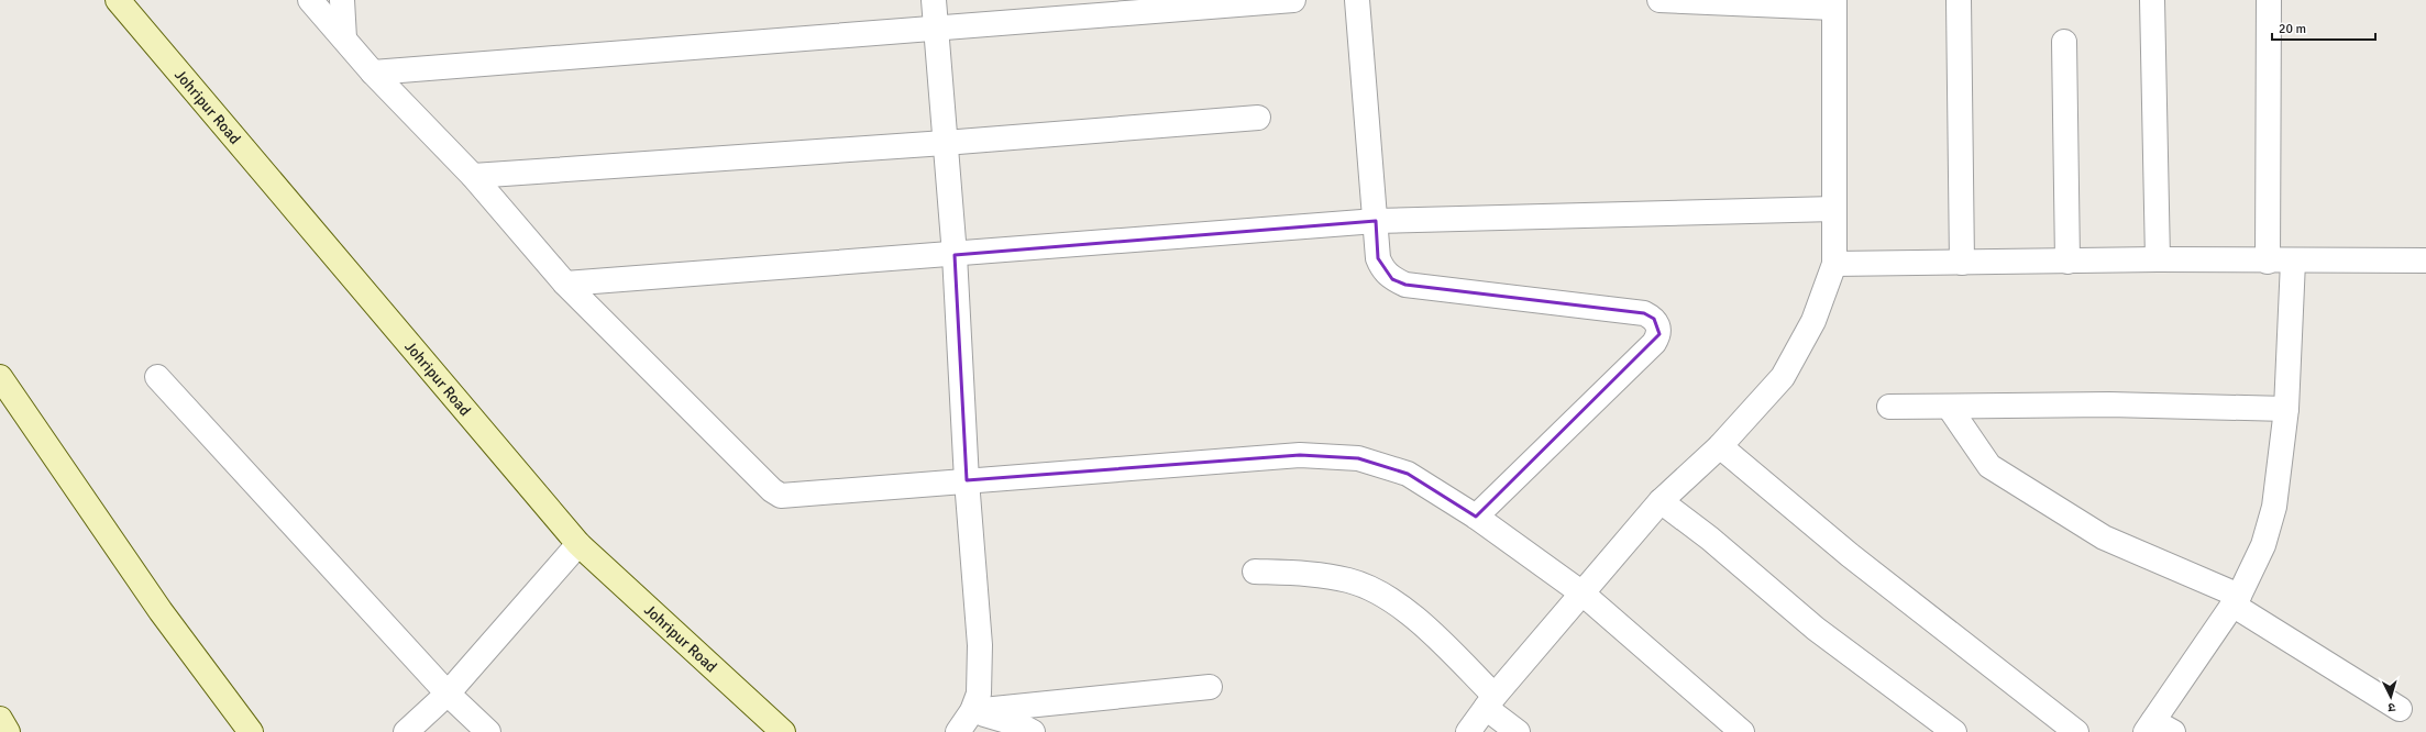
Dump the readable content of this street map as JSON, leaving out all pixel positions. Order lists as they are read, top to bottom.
{
  "streets": {
    "street": ["Johripur Road"]
  },
  "scale_bar": "20 m",
  "north": "bottom"
}
